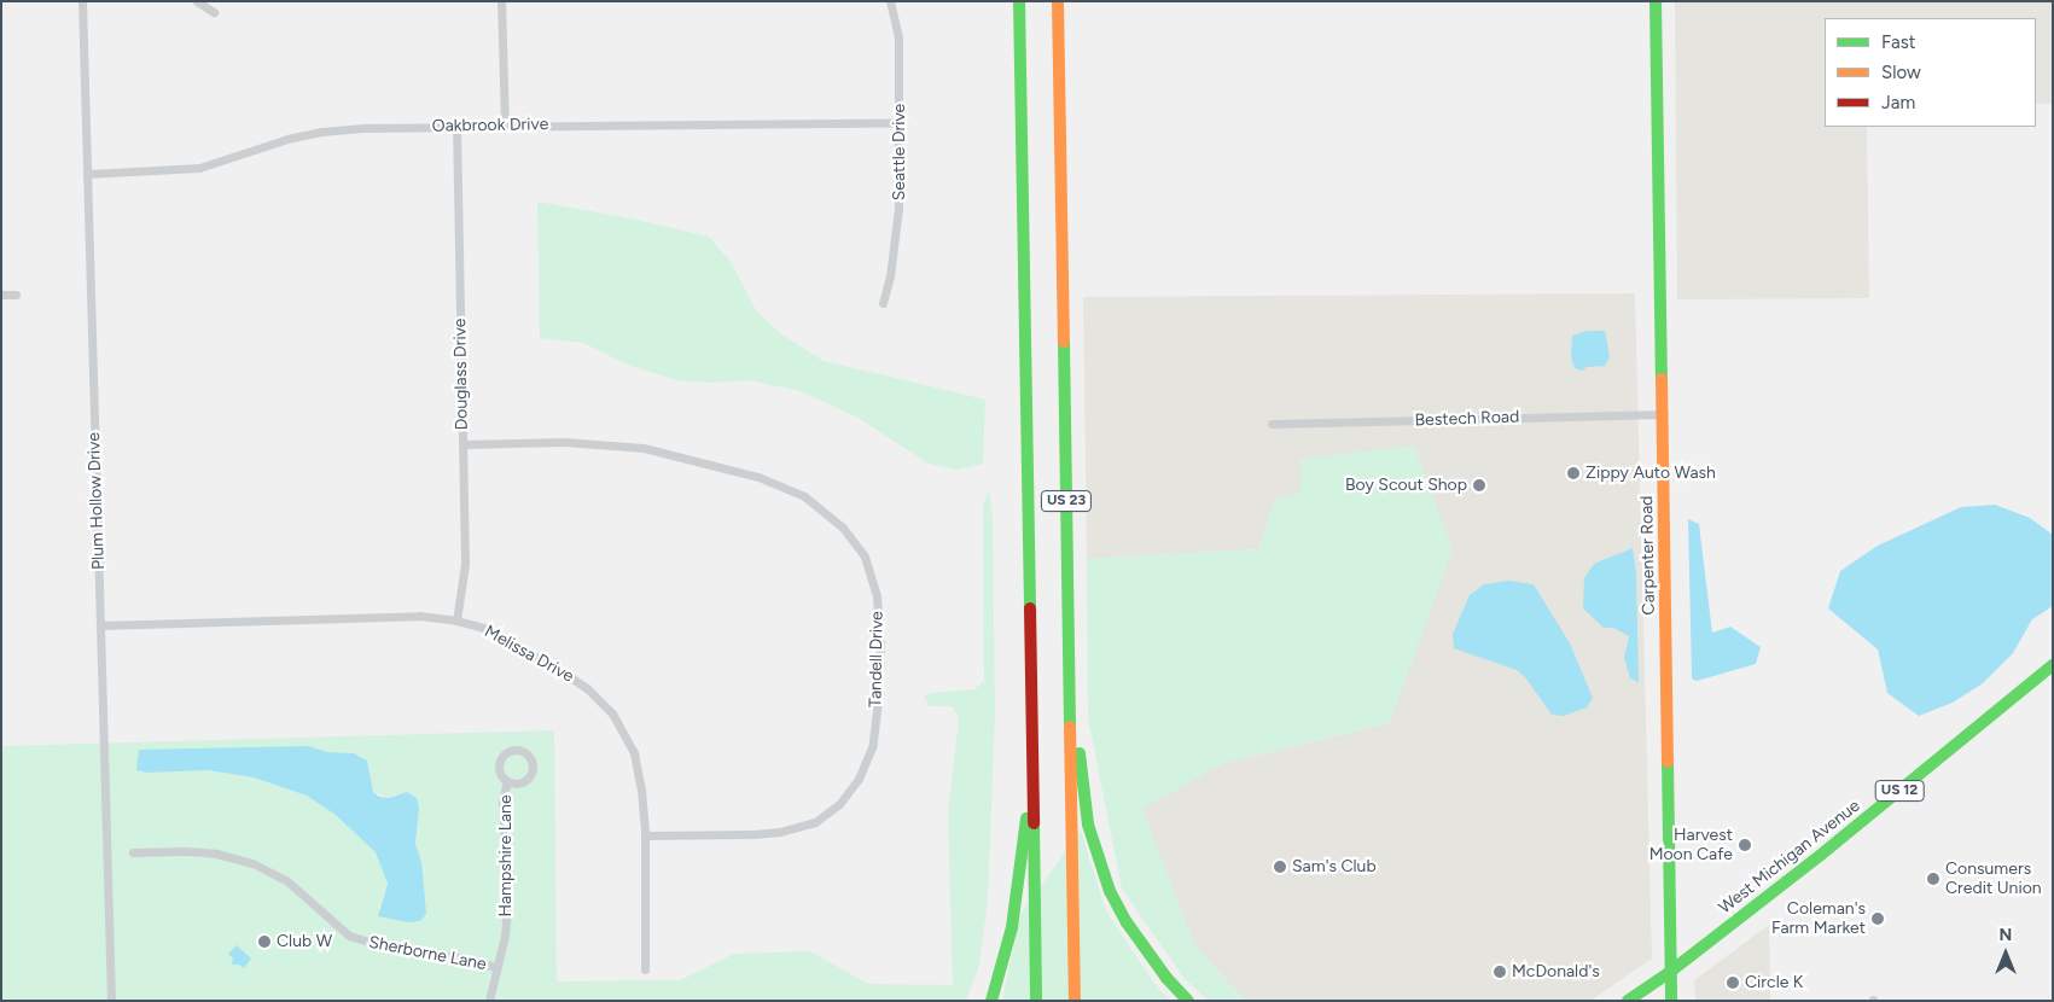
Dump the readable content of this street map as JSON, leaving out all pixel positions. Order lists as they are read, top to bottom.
{
  "streets": {
    "main road": [
      "US 23",
      "Carpenter Road",
      "US 12",
      "West Michigan Avenue"
    ],
    "street": [
      "Oakbrook Drive",
      "Seattle Drive",
      "Douglass Drive",
      "Bestech Road",
      "Plum Hollow Drive",
      "Melissa Drive",
      "Tandell Drive",
      "Hampshire Lane",
      "Sherborne Lane"
    ]
  },
  "crossings": [
    ["Oakbrook Drive", "Seattle Drive"],
    ["Oakbrook Drive", "Douglass Drive"],
    ["Oakbrook Drive", "Plum Hollow Drive"],
    ["Douglass Drive", "Melissa Drive"],
    ["Douglass Drive", "Tandell Drive"],
    ["Bestech Road", "Carpenter Road"],
    ["Plum Hollow Drive", "Melissa Drive"],
    ["Carpenter Road", "West Michigan Avenue"],
    ["Melissa Drive", "Tandell Drive"],
    ["Hampshire Lane", "Sherborne Lane"]
  ],
  "places": [
    "Zippy Auto Wash",
    "Boy Scout Shop",
    "Harvest Moon Cafe",
    "Sam's Club",
    "Consumers Credit Union",
    "Coleman's Farm Market",
    "Club W",
    "McDonald's",
    "Circle K"
  ],
  "legend": ["Fast", "Slow", "Jam"],
  "north": "top"
}
